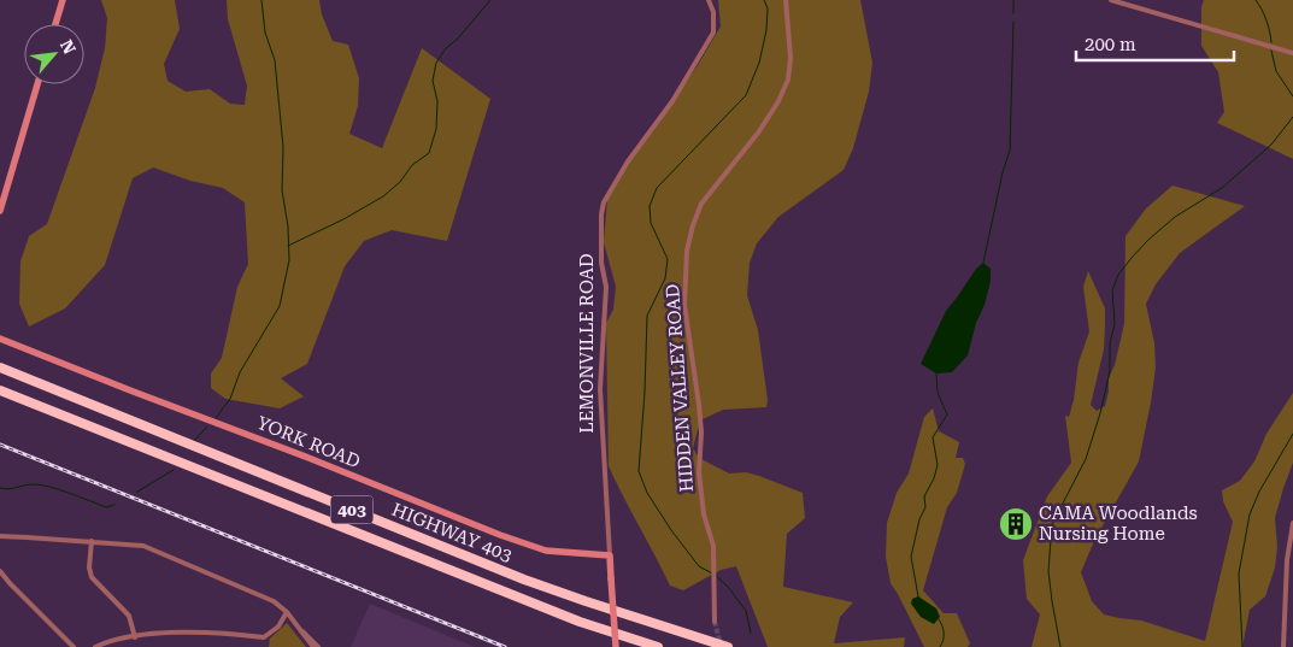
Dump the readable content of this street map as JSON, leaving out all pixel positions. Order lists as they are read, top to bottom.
{
  "streets": {
    "highway": ["403", "HIGHWAY 403"],
    "street": ["LEMONVILLE ROAD", "HIDDEN VALLEY ROAD", "YORK ROAD"]
  },
  "crossings": [
    ["LEMONVILLE ROAD", "YORK ROAD"]
  ],
  "places": {
    "building": ["CAMA Woodlands Nursing Home"]
  },
  "scale_bar": "200 m",
  "north": "top right"
}
